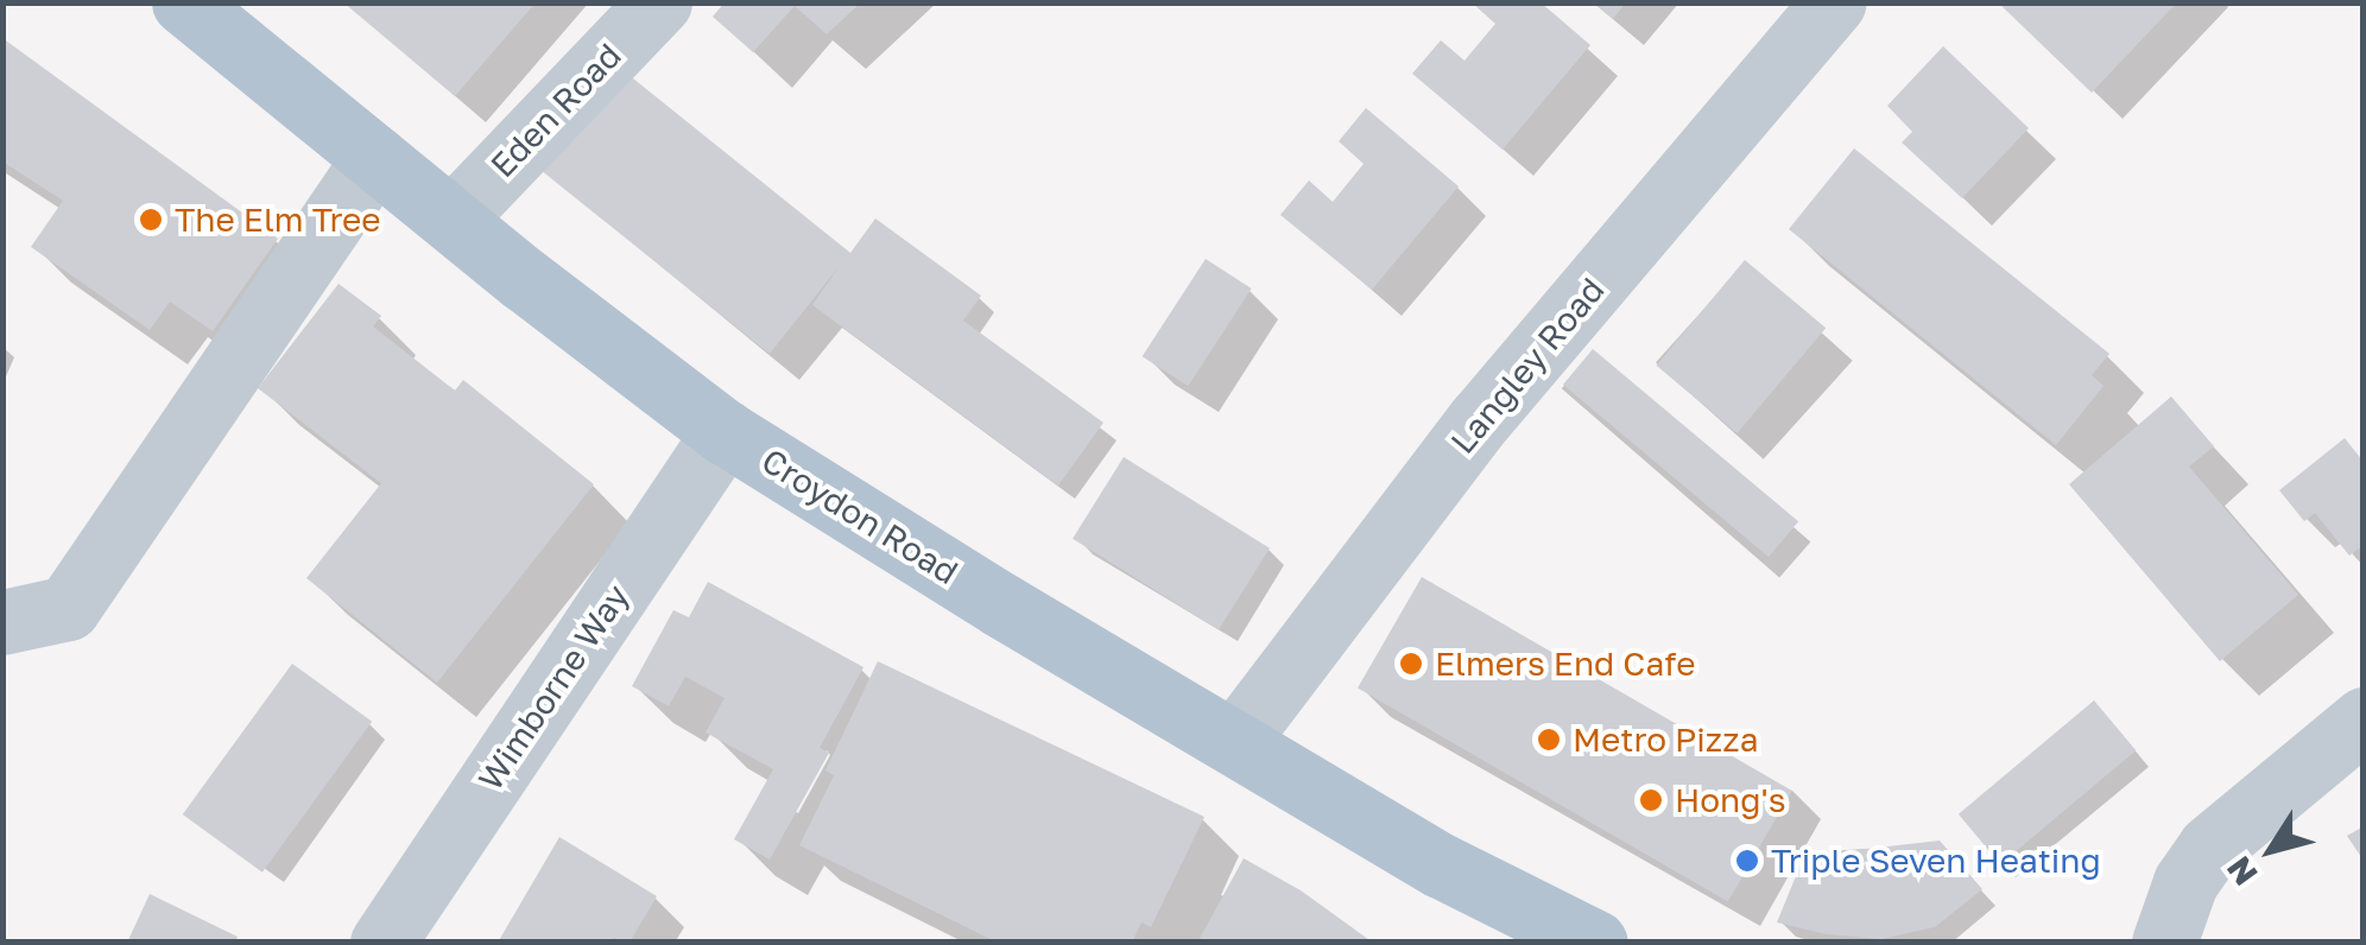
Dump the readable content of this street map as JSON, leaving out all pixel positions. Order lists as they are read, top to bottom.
{
  "streets": {
    "main road": ["Croydon Road"],
    "street": ["Eden Road", "Langley Road", "Wimborne Way"]
  },
  "crossings": [
    ["Eden Road", "Croydon Road"],
    ["Langley Road", "Croydon Road"],
    ["Croydon Road", "Wimborne Way"]
  ],
  "places": [
    "The Elm Tree",
    "Elmers End Cafe",
    "Metro Pizza",
    "Hong's",
    "Triple Seven Heating"
  ],
  "north": "bottom left"
}
